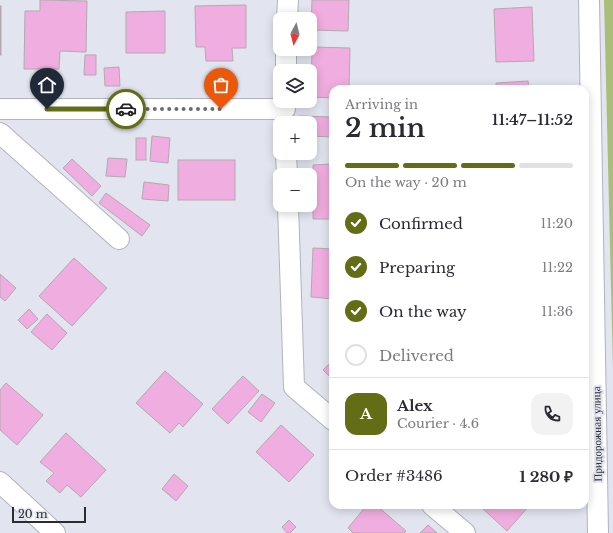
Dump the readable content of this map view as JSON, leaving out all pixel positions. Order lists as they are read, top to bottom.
{
  "streets": {
    "street": ["Придорожная улица"]
  },
  "scale_bar": "20 m",
  "north": "bottom",
  "page": {
    "map_buttons": ["+", "−"],
    "heading": ["2 min", "Arriving in", "11:47–11:52"],
    "panel": [
      "Alex",
      "Courier · 4.6",
      "Order #3486",
      "1 280 ₽"
    ],
    "bar": "On the way · 20 m",
    "list": [
      ["Confirmed", "11:20"],
      ["Preparing", "11:22"],
      ["On the way", "11:36"],
      "Delivered"
    ],
    "round": "A",
    "scale": "20 m"
  }
}
